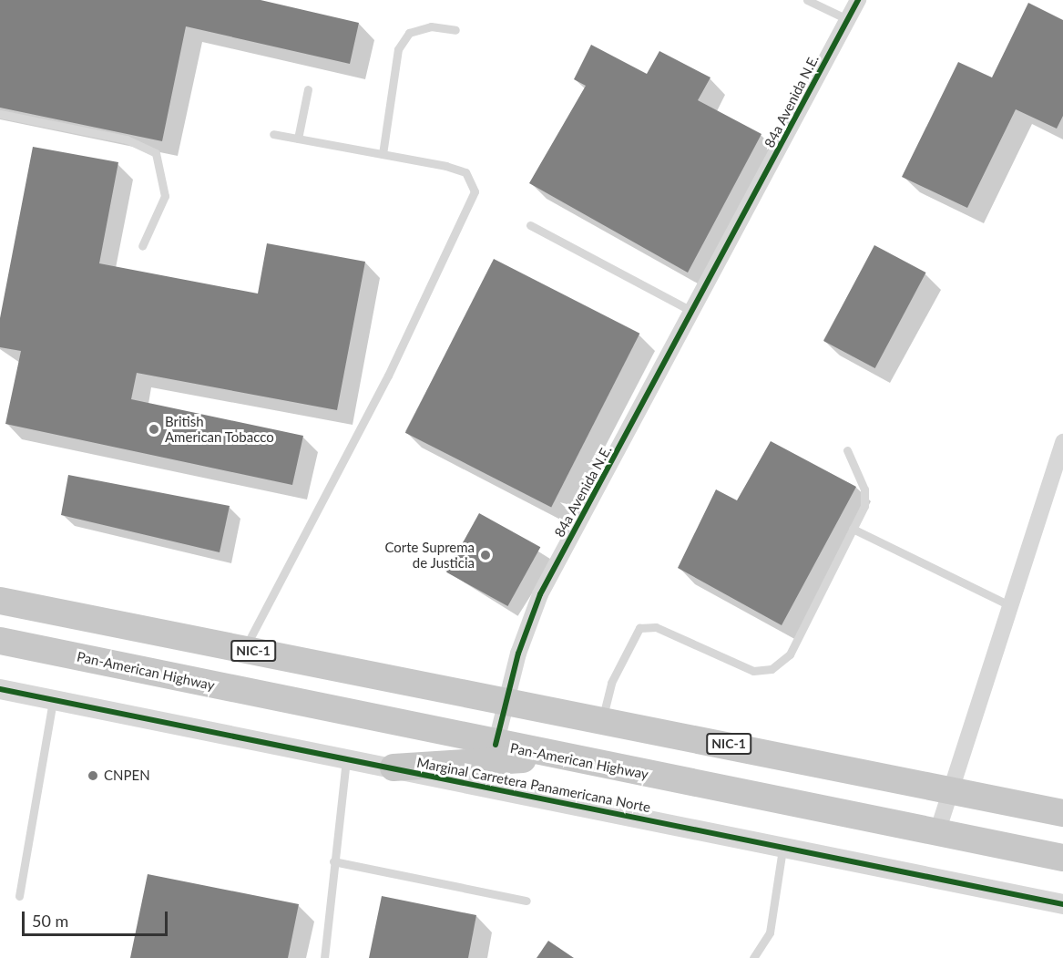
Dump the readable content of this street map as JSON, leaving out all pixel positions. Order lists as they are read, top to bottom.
{
  "streets": {
    "highway": ["NIC-1", "Pan-American Highway"],
    "street": ["84a Avenida N.E.", "Marginal Carretera Panamericana Norte"]
  },
  "crossings": [
    ["84a Avenida N.E.", "NIC-1"],
    ["84a Avenida N.E.", "Pan-American Highway"]
  ],
  "places": ["British American Tobacco", "Corte Suprema de Justicia", "CNPEN"],
  "scale_bar": "50 m"
}
